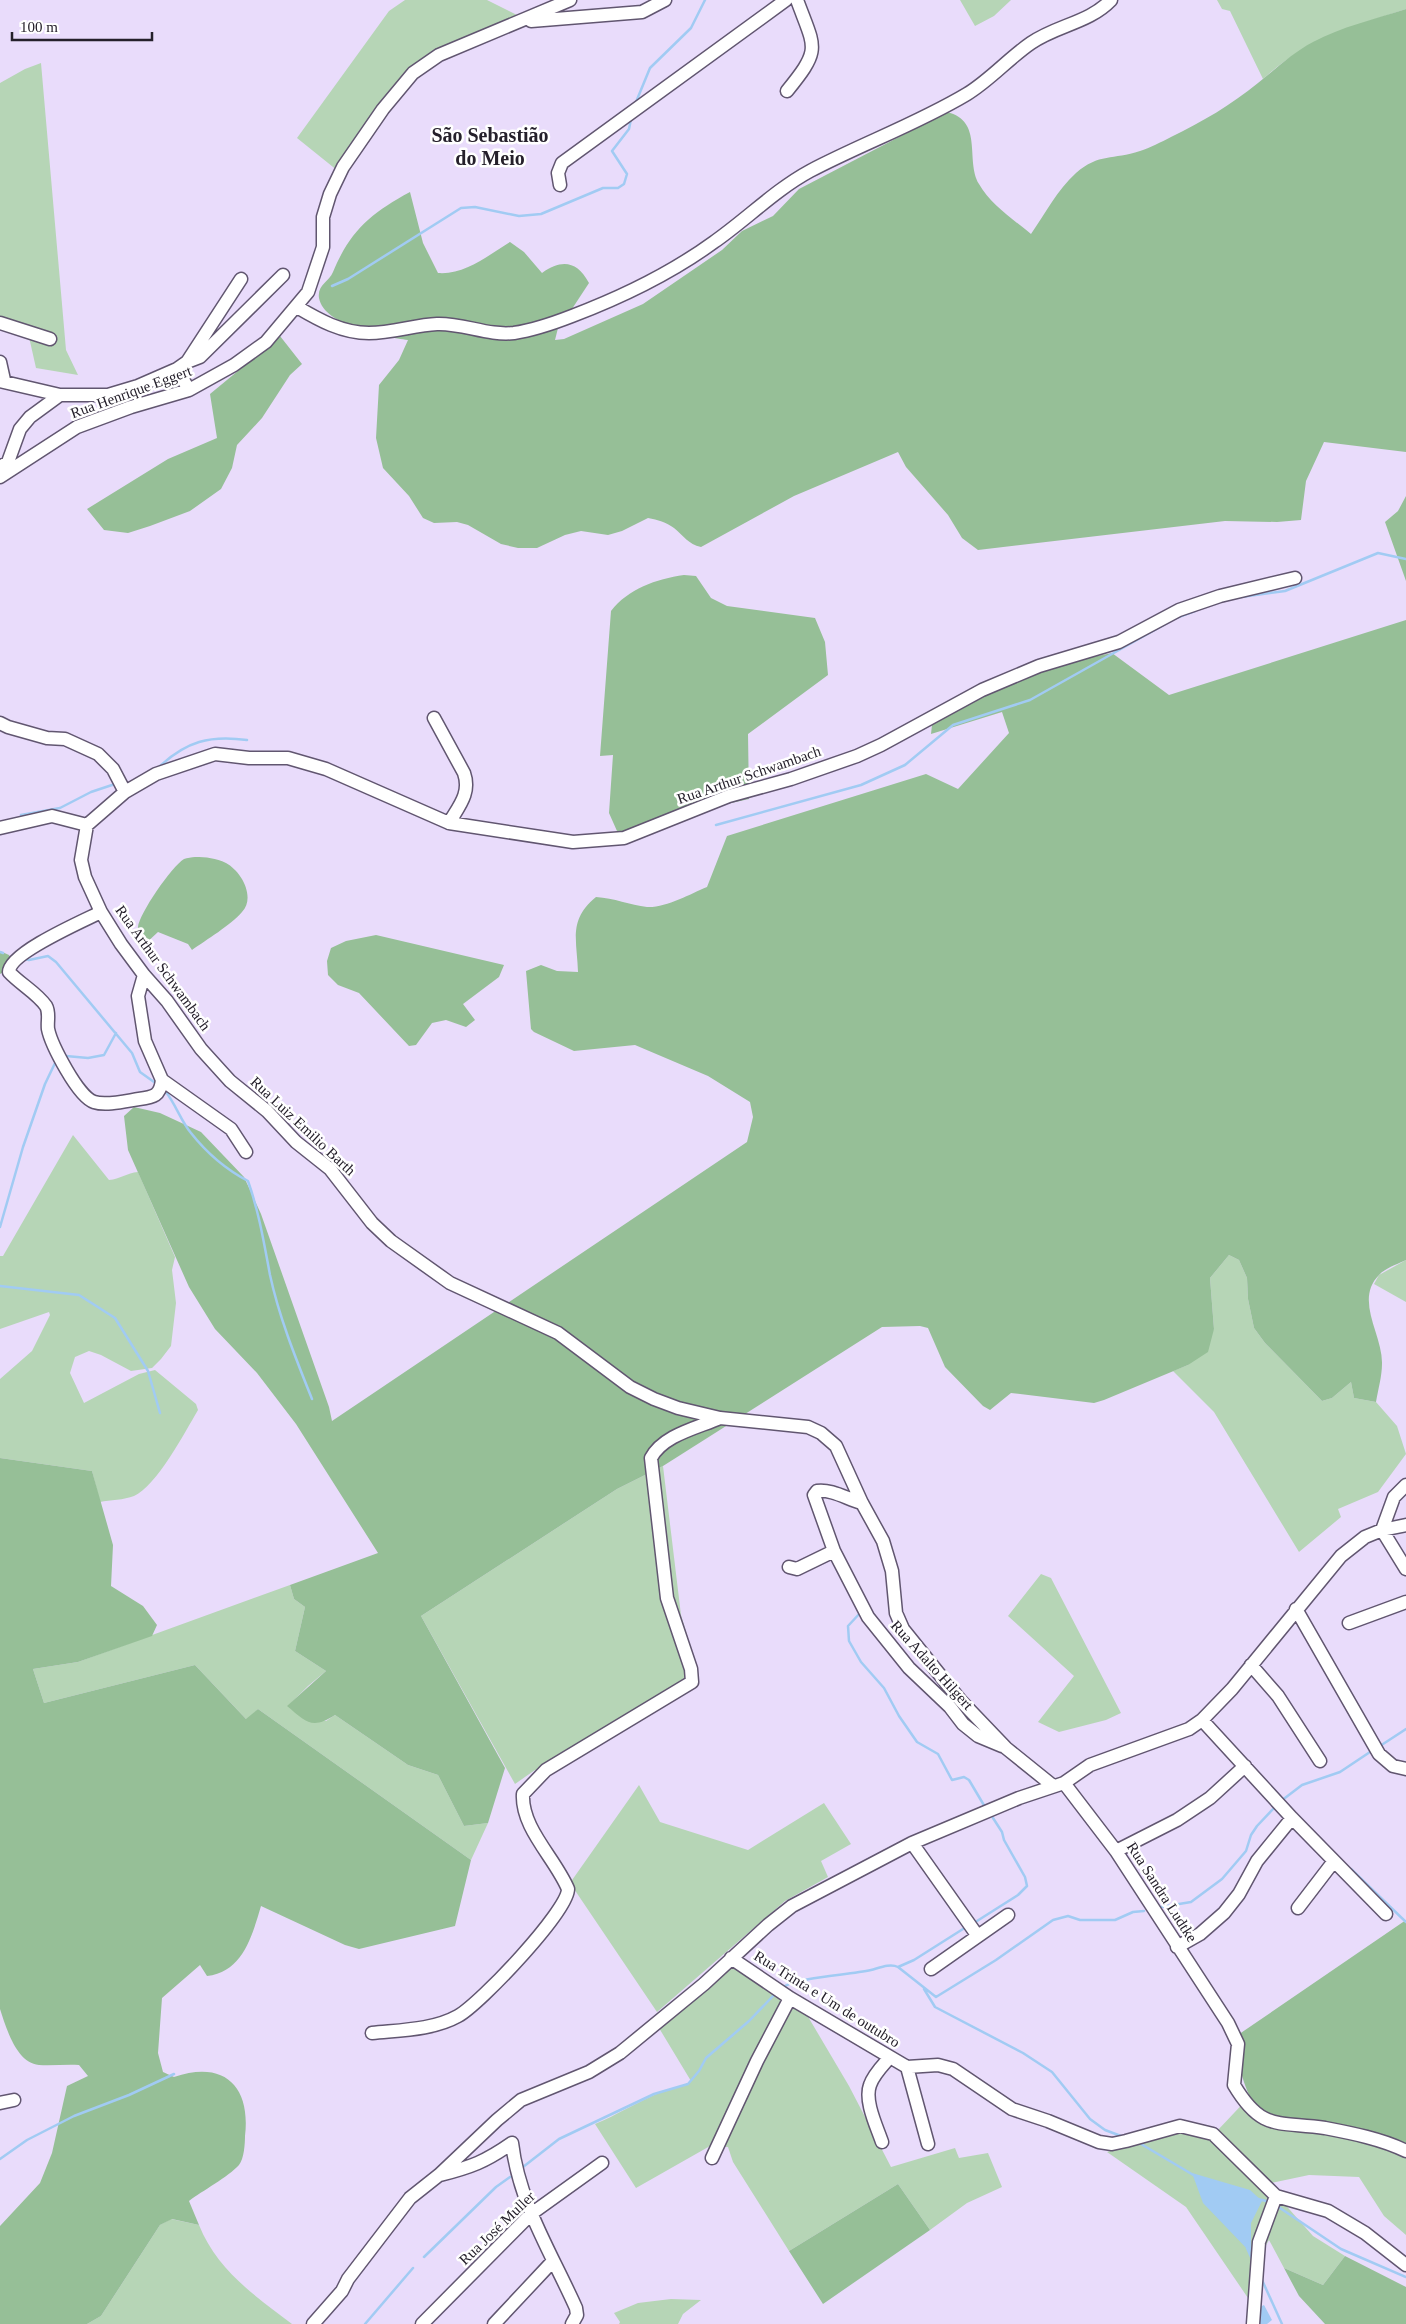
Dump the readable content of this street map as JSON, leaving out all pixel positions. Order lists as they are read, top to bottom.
{
  "streets": {
    "street": [
      "Rua Henrique Eggert",
      "Rua Arthur Schwambach",
      "Rua Luiz Emilio Barth",
      "Rua Adalto Hilgert",
      "Rua Sandra Ludtke",
      "Rua Trinta e Um de outubro",
      "Rua José Muller"
    ]
  },
  "crossings": [
    ["Rua Arthur Schwambach", "Rua Luiz Emilio Barth"],
    ["Rua Luiz Emilio Barth", "Rua Adalto Hilgert"],
    ["Rua Luiz Emilio Barth", "Rua Sandra Ludtke"]
  ],
  "districts": ["São Sebastião do Meio"],
  "scale_bar": "100 m"
}
